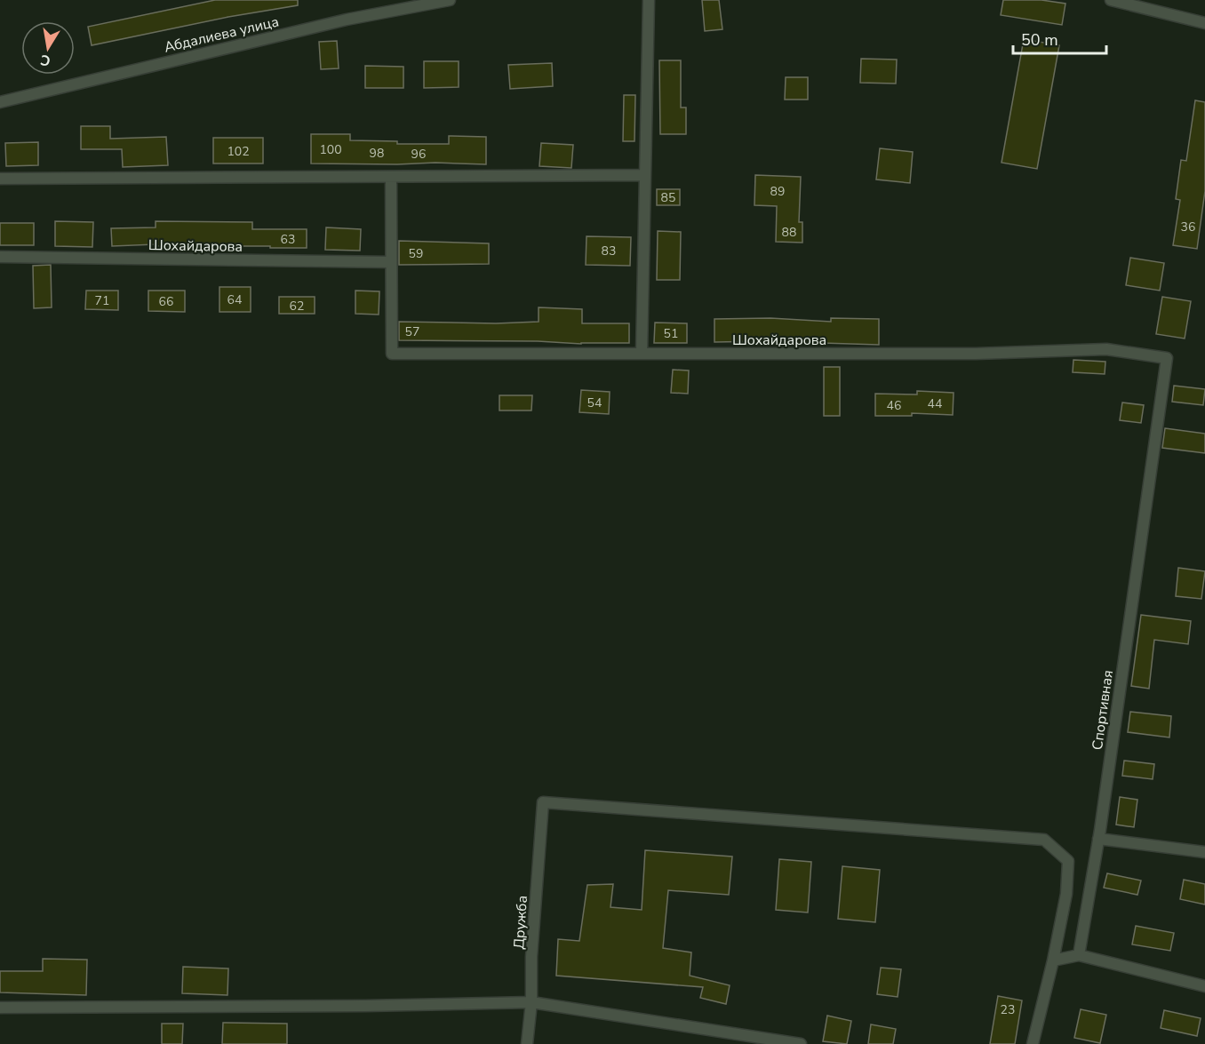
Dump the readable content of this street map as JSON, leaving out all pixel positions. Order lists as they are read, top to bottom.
{
  "streets": {
    "street": [
      "Абдалиева улица",
      "Шохайдарова",
      "Спортивная",
      "Дружба"
    ]
  },
  "crossings": [
    ["Шохайдарова", "Спортивная"]
  ],
  "house_numbers": [
    "100",
    "102",
    "98",
    "96",
    "89",
    "85",
    "36",
    "88",
    "63",
    "83",
    "59",
    "64",
    "71",
    "66",
    "62",
    "57",
    "51",
    "54",
    "44",
    "46",
    "23"
  ],
  "scale_bar": "50 m",
  "north": "bottom"
}
